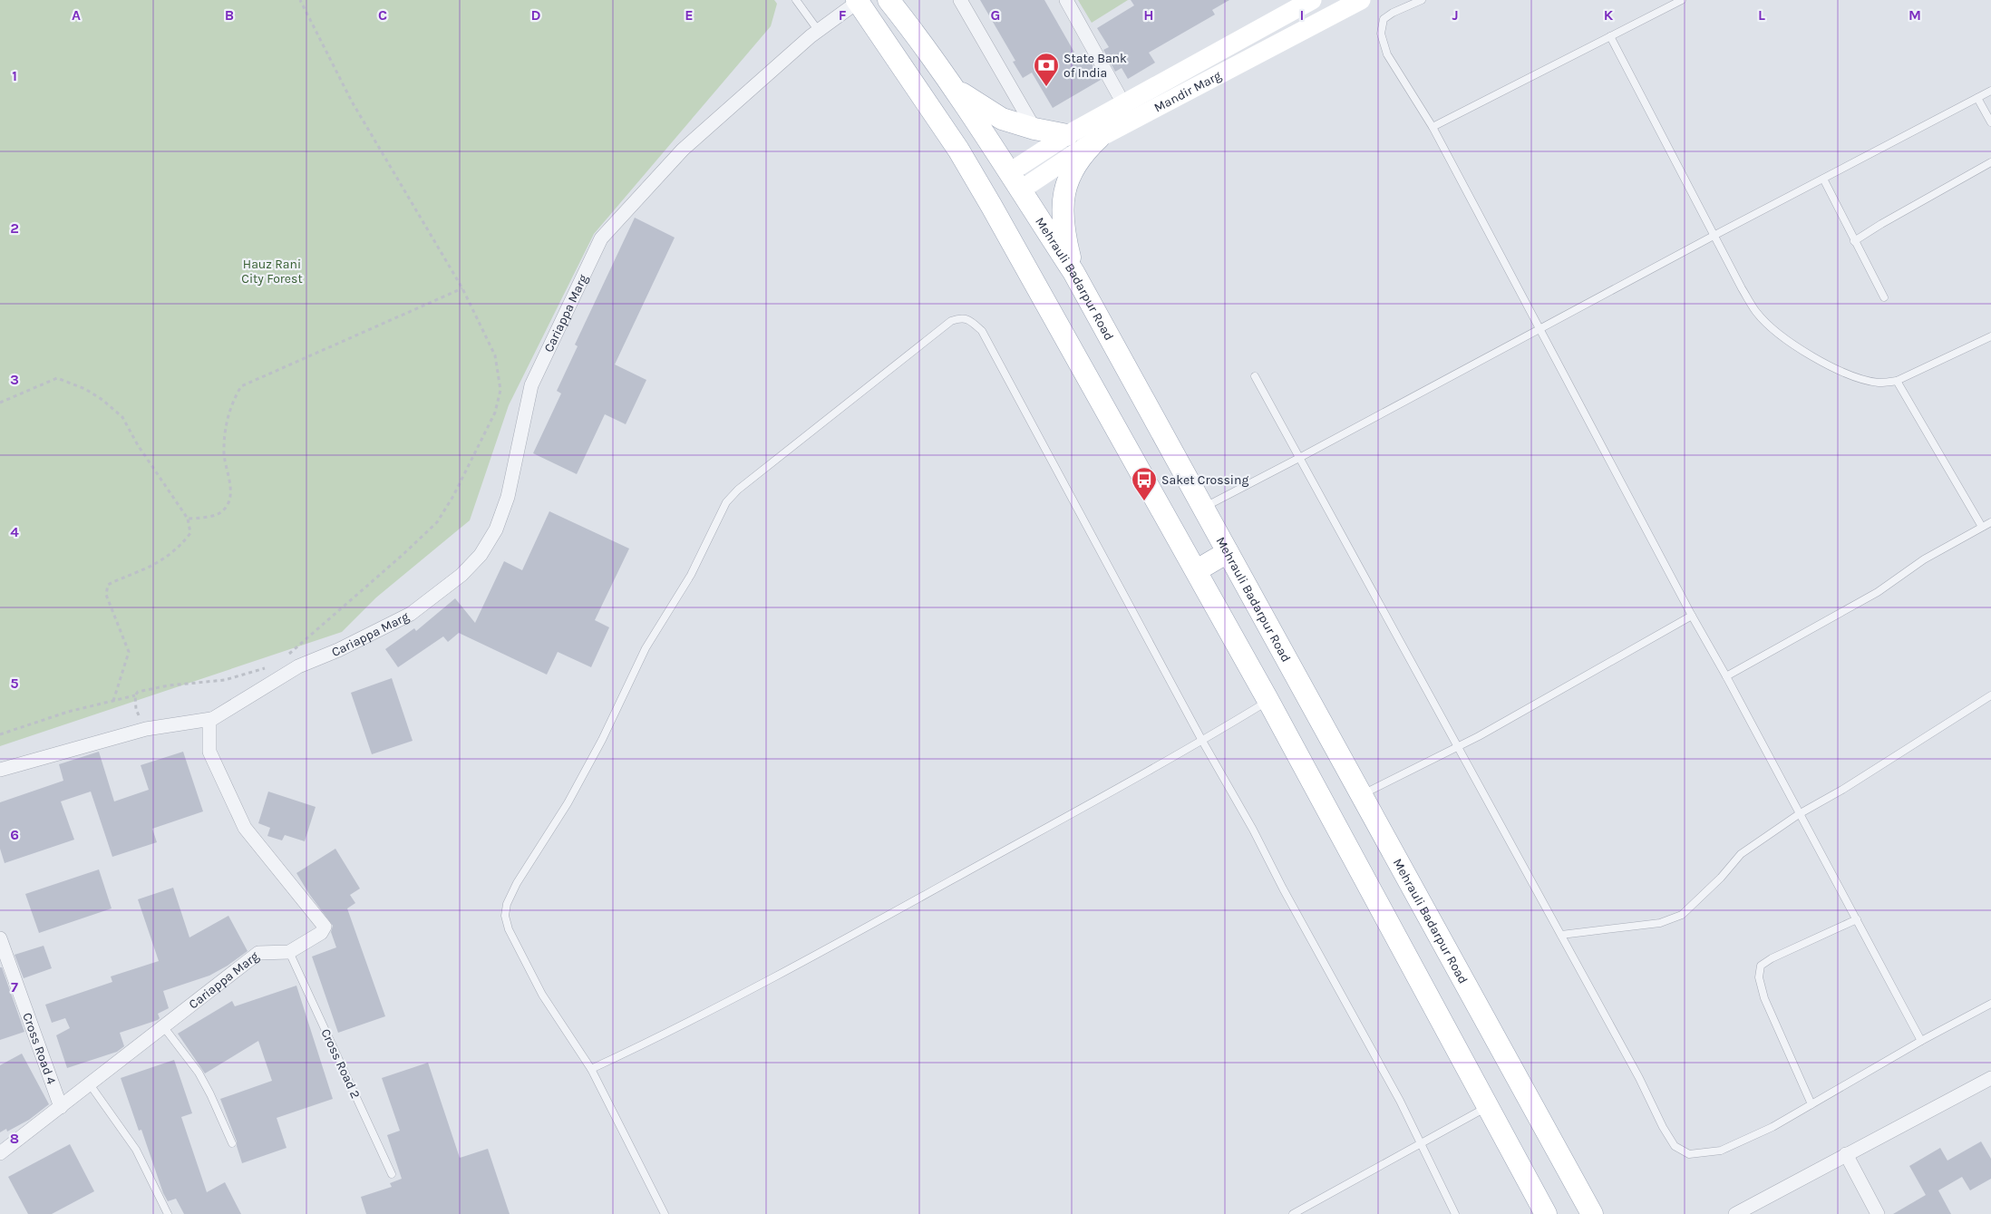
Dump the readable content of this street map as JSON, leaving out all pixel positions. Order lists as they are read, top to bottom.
{
  "streets": {
    "main road": ["Mandir Marg", "Mehrauli Badarpur Road"],
    "street": ["Cariappa Marg", "Cross Road 4"],
    "lane": ["Cross Road 2"]
  },
  "crossings": [
    ["Mandir Marg", "Mehrauli Badarpur Road"],
    ["Cariappa Marg", "Cross Road 4"],
    ["Cariappa Marg", "Cross Road 2"]
  ],
  "parks": ["Hauz Rani City Forest"],
  "places": {
    "bank": ["State Bank of India"],
    "bus stop": ["Saket Crossing"]
  },
  "grid": {
    "columns": [
      "A",
      "B",
      "C",
      "D",
      "E",
      "F",
      "G",
      "H",
      "I",
      "J",
      "K",
      "L",
      "M"
    ],
    "rows": [
      "1",
      "2",
      "3",
      "4",
      "5",
      "6",
      "7",
      "8"
    ]
  }
}
